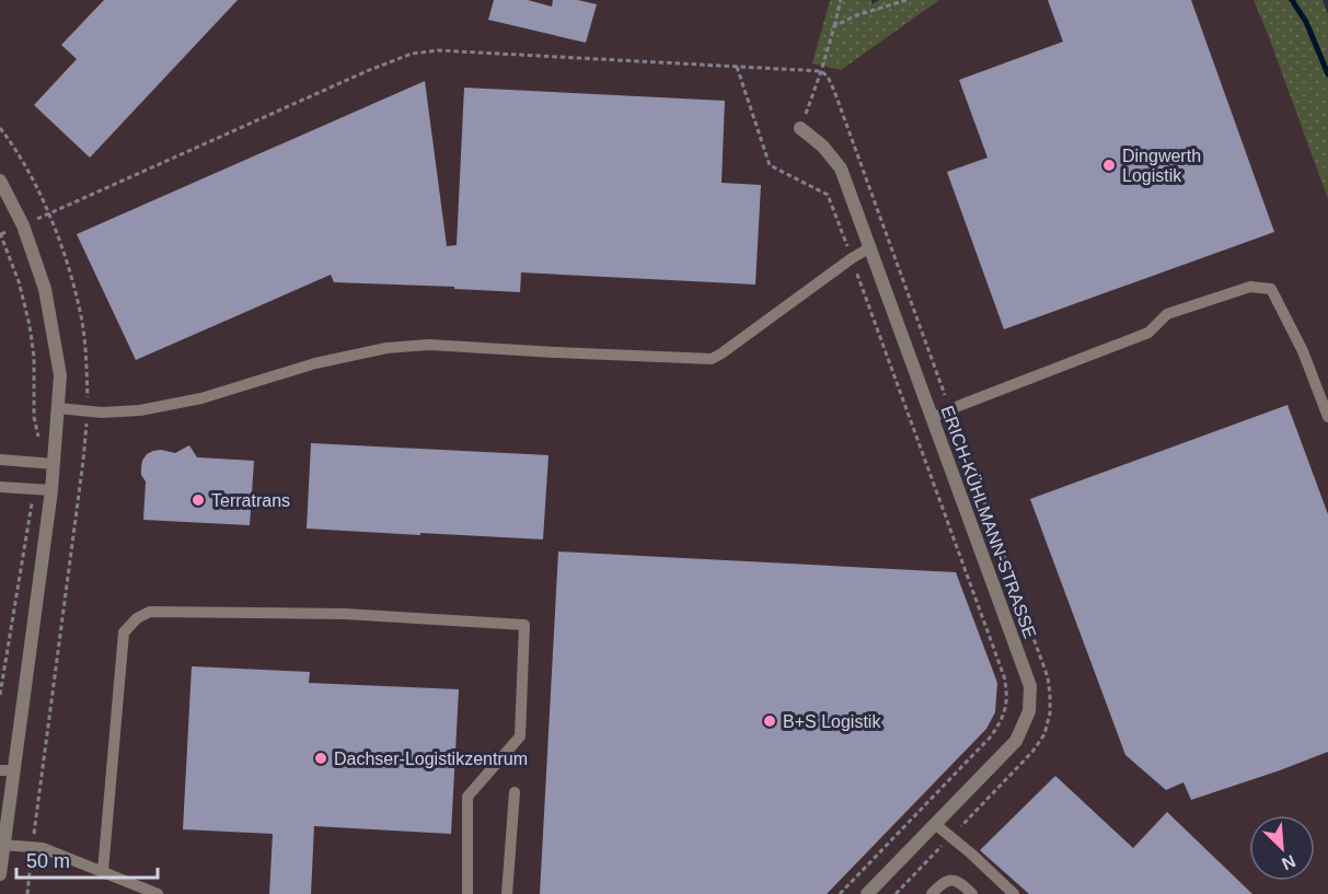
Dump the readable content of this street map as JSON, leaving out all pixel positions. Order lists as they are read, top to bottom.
{
  "streets": {
    "street": ["ERICH-KÜHLMANN-STRASSE"]
  },
  "places": [
    "Dingwerth Logistik",
    "Terratrans",
    "B+S Logistik",
    "Dachser-Logistikzentrum"
  ],
  "scale_bar": "50 m",
  "north": "bottom right"
}
